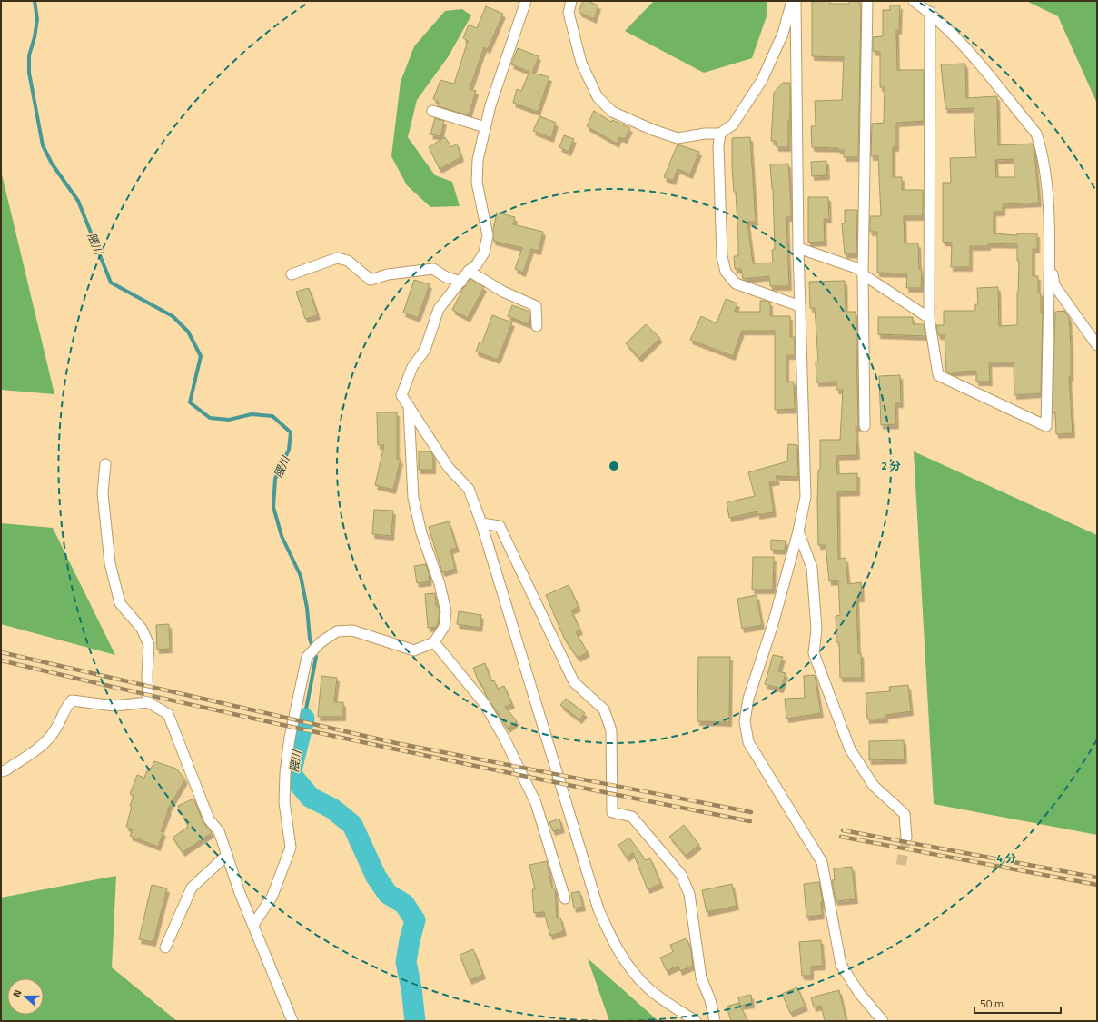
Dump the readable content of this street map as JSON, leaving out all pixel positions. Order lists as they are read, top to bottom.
{
  "water": ["隈川"],
  "scale_bar": "50 m",
  "north": "left",
  "rings": ["2 分", "4 分"]
}
